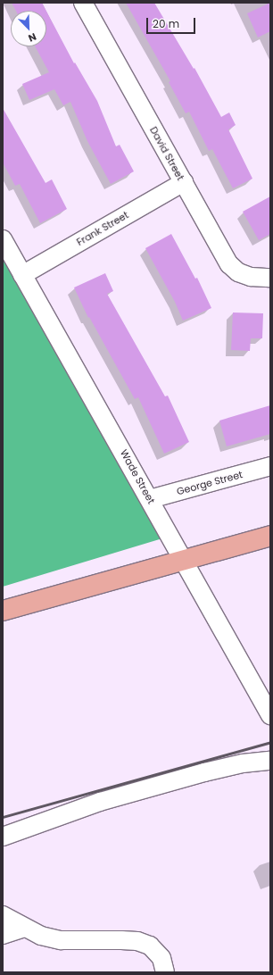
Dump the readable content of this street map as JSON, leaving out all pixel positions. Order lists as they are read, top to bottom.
{
  "streets": {
    "street": [
      "David Street",
      "Frank Street",
      "Wade Street",
      "George Street"
    ]
  },
  "crossings": [
    ["David Street", "Frank Street"],
    ["Frank Street", "Wade Street"],
    ["Wade Street", "George Street"]
  ],
  "scale_bar": "20 m",
  "north": "bottom right"
}
